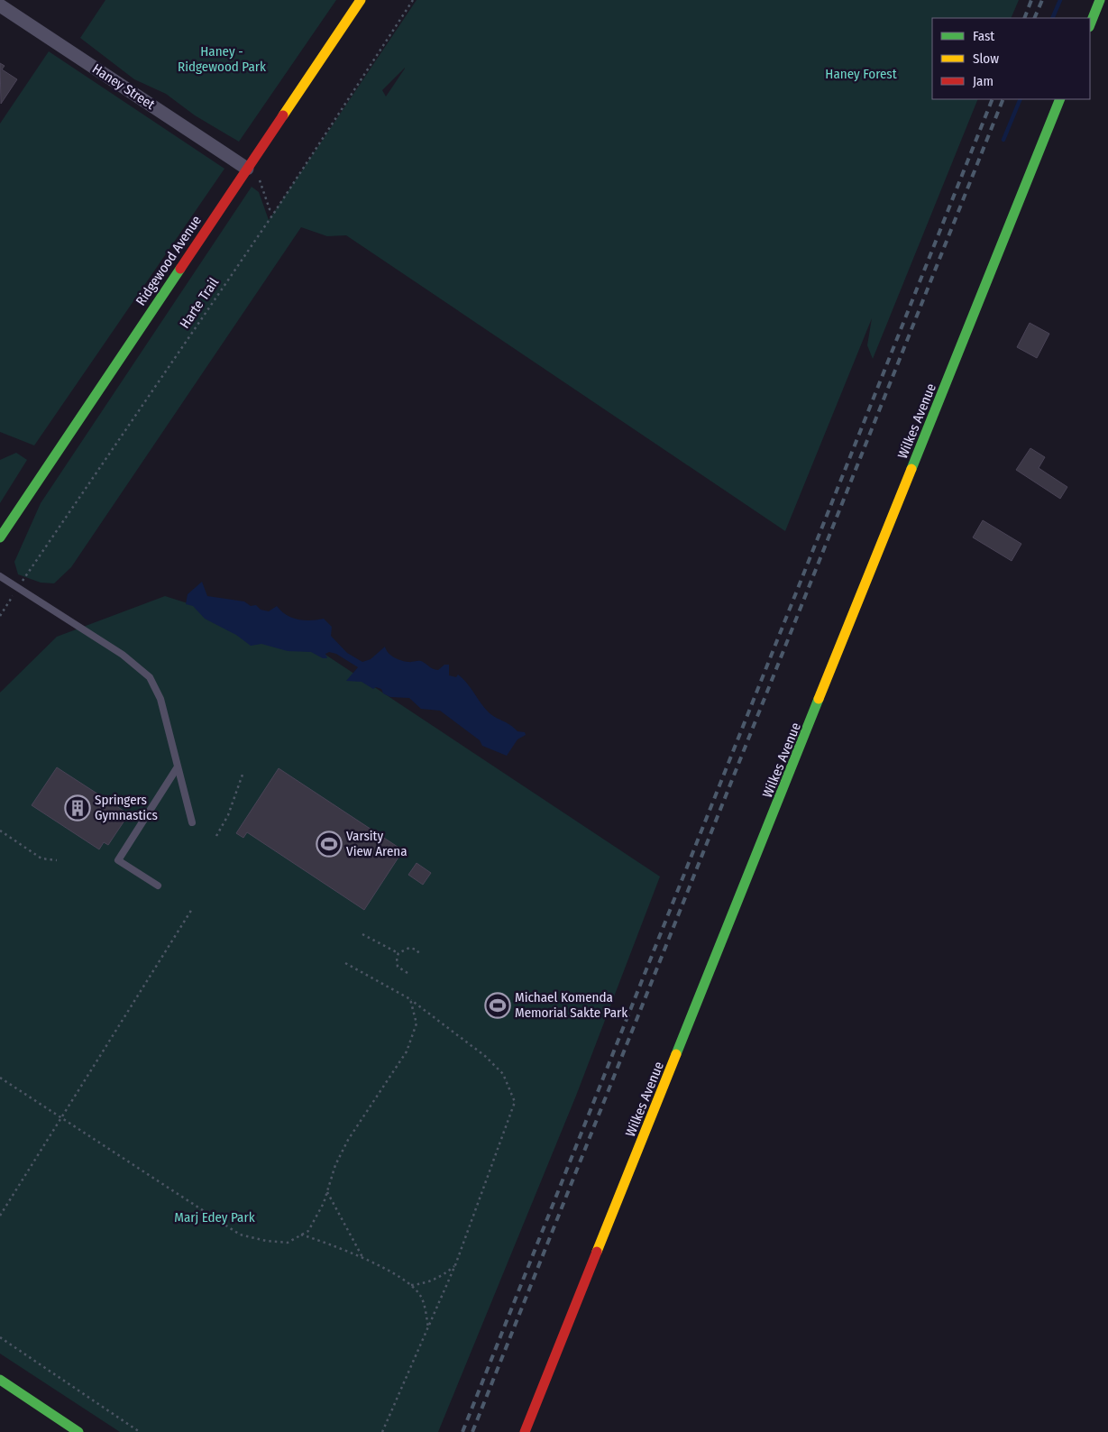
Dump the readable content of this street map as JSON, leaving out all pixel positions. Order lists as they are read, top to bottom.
{
  "streets": {
    "main road": ["Ridgewood Avenue", "Wilkes Avenue"],
    "street": ["Haney Street"],
    "path": ["Harte Trail"]
  },
  "crossings": [
    ["Haney Street", "Ridgewood Avenue"]
  ],
  "parks": ["Haney - Ridgewood Park", "Haney Forest", "Marj Edey Park"],
  "places": {
    "building": ["Springers Gymnastics"],
    "sports": ["Varsity View Arena", "Michael Komenda Memorial Sakte Park"]
  },
  "legend": ["Fast", "Slow", "Jam"]
}
